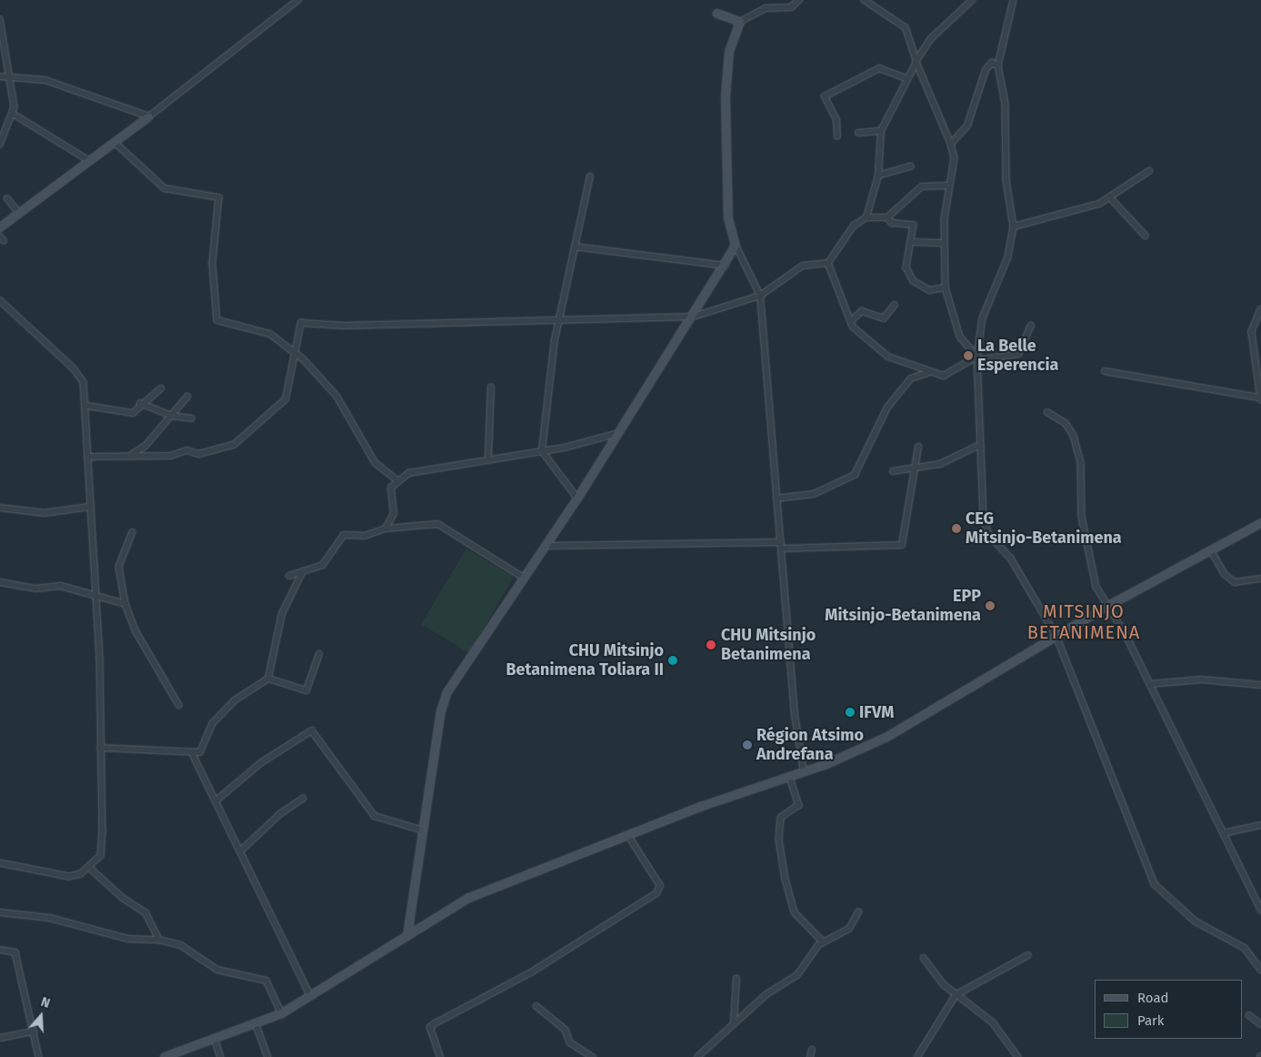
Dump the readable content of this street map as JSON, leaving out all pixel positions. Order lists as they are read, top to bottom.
{
  "districts": ["MITSINJO BETANIMENA"],
  "places": [
    "La Belle Esperencia",
    "CEG Mitsinjo-Betanimena",
    "EPP Mitsinjo-Betanimena",
    "CHU Mitsinjo Betanimena",
    "CHU Mitsinjo Betanimena Toliara II",
    "IFVM",
    "Région Atsimo Andrefana"
  ],
  "legend": ["Road", "Park"],
  "north": "top"
}
